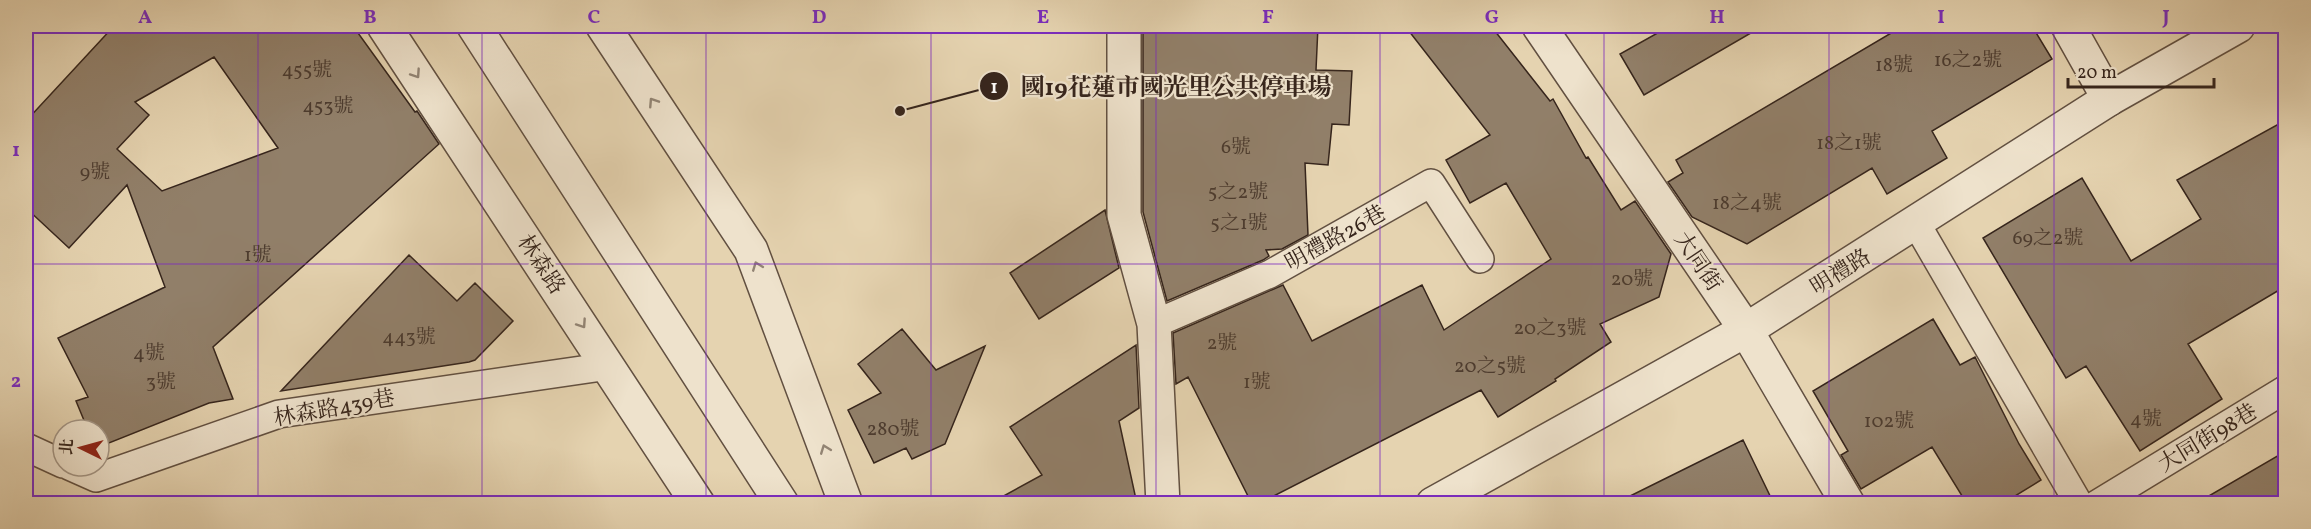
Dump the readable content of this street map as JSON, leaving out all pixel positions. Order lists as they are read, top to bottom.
{
  "streets": {
    "street": ["大同街", "林森路", "明禮路"],
    "lane": ["明禮路26巷", "林森路439巷", "大同街98巷"]
  },
  "crossings": [
    ["大同街", "明禮路"],
    ["林森路", "林森路439巷"]
  ],
  "places": ["國19花蓮市國光里公共停車場"],
  "house_numbers": [
    "16之2號",
    "18號",
    "455號",
    "453號",
    "18之1號",
    "6號",
    "9號",
    "5之2號",
    "18之4號",
    "5之1號",
    "69之2號",
    "1號",
    "20號",
    "20之3號",
    "443號",
    "2號",
    "4號",
    "20之5號",
    "3號",
    "1號",
    "4號",
    "102號",
    "280號"
  ],
  "scale_bar": "20 m",
  "north": "left",
  "grid": {
    "columns": [
      "A",
      "B",
      "C",
      "D",
      "E",
      "F",
      "G",
      "H",
      "I",
      "J"
    ],
    "rows": ["1", "2"]
  }
}
